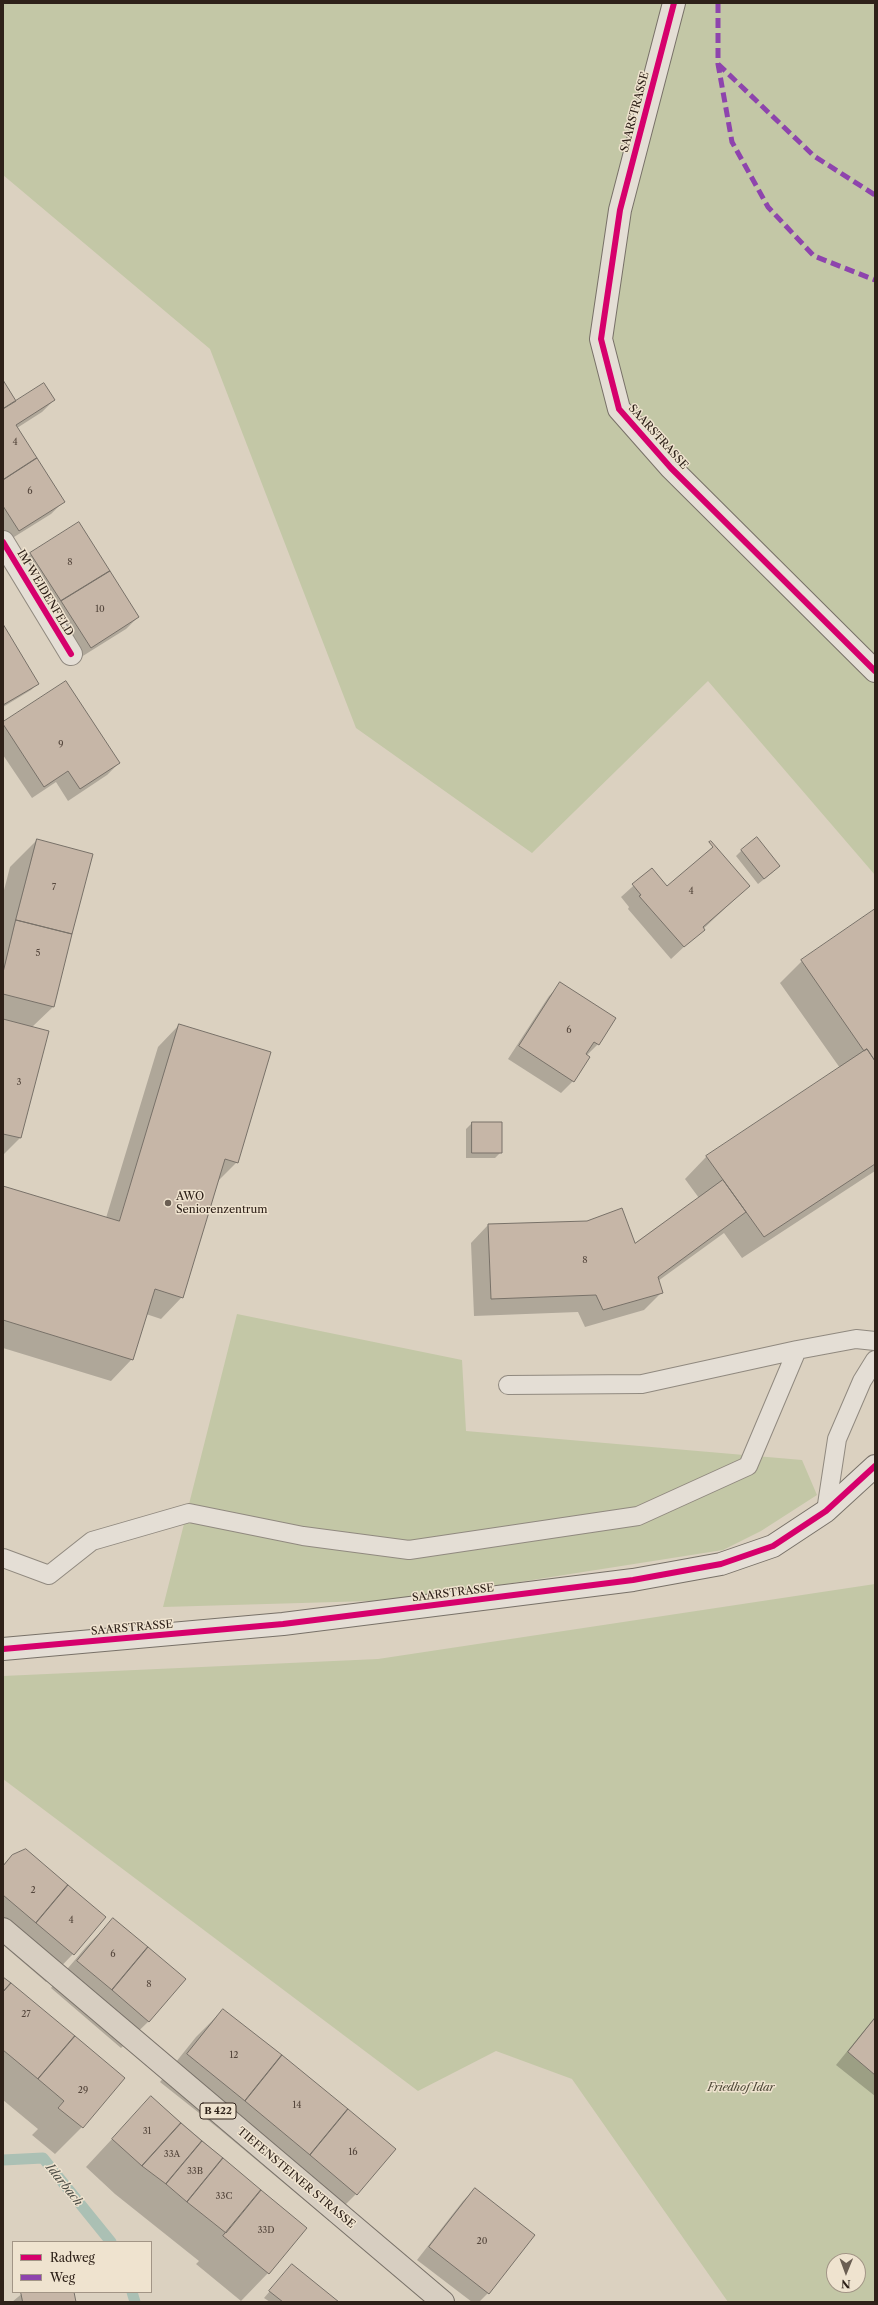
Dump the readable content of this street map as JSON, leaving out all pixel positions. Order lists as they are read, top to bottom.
{
  "streets": {
    "main road": ["B 422", "TIEFENSTEINER STRASSE"],
    "street": ["SAARSTRASSE", "IM WEIDENFELD"]
  },
  "water": ["Idarbach"],
  "parks": ["Friedhof Idar"],
  "places": ["AWO Seniorenzentrum"],
  "house_numbers": [
    "4",
    "6",
    "8",
    "10",
    "9",
    "7",
    "4",
    "5",
    "6",
    "3",
    "8",
    "2",
    "4",
    "6",
    "8",
    "27",
    "12",
    "29",
    "14",
    "31",
    "16",
    "33A",
    "33B",
    "33C",
    "33D",
    "20"
  ],
  "legend": ["Radweg", "Weg"],
  "north": "bottom"
}
